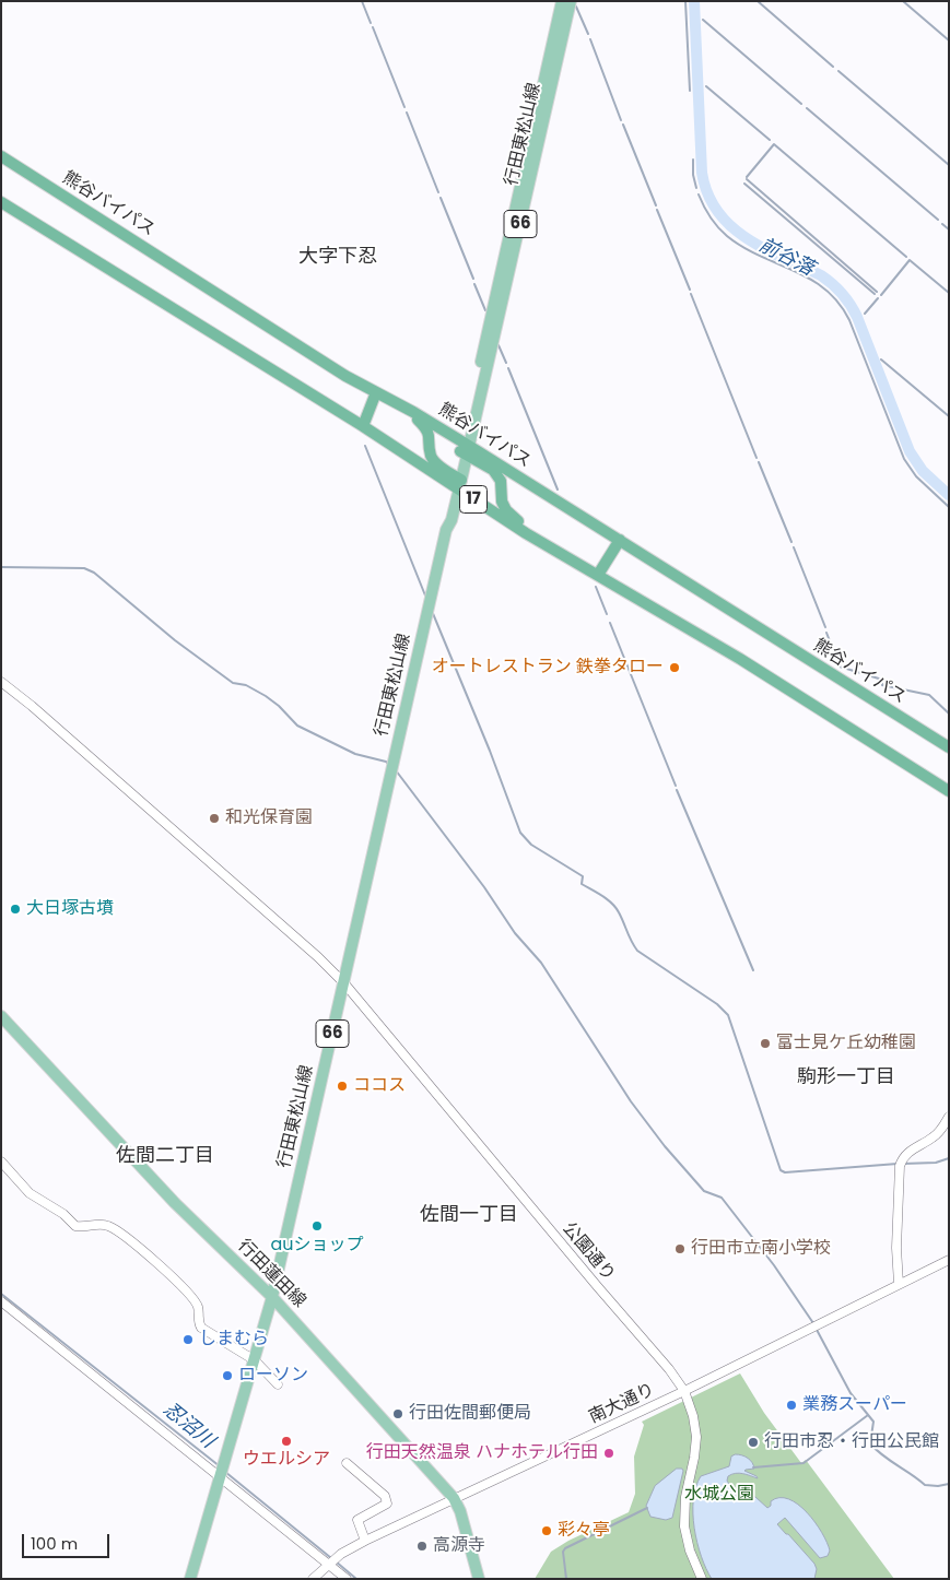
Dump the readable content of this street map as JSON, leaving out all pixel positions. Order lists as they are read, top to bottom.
{
  "streets": {
    "highway": ["熊谷バイパス", "17"],
    "main road": ["行田東松山線", "66", "行田蓮田線"],
    "street": ["公園通り", "南大通り"]
  },
  "crossings": [
    ["行田東松山線", "熊谷バイパス"],
    ["行田東松山線", "17"],
    ["行田東松山線", "公園通り"],
    ["行田東松山線", "行田蓮田線"],
    ["熊谷バイパス", "17"],
    ["公園通り", "南大通り"],
    ["行田蓮田線", "南大通り"]
  ],
  "districts": [
    "大字下忍",
    "駒形一丁目",
    "佐間二丁目",
    "佐間一丁目"
  ],
  "water": ["前谷落", "忍沼川"],
  "parks": ["水城公園"],
  "places": [
    "オートレストラン 鉄拳タロー",
    "和光保育園",
    "大日塚古墳",
    "富士見ケ丘幼稚園",
    "ココス",
    "auショップ",
    "行田市立南小学校",
    "しまむら",
    "ローソン",
    "業務スーパー",
    "行田佐間郵便局",
    "ウエルシア",
    "行田市忍・行田公民館",
    "行田天然温泉 ハナホテル行田",
    "彩々亭",
    "高源寺"
  ],
  "scale_bar": "100 m"
}
